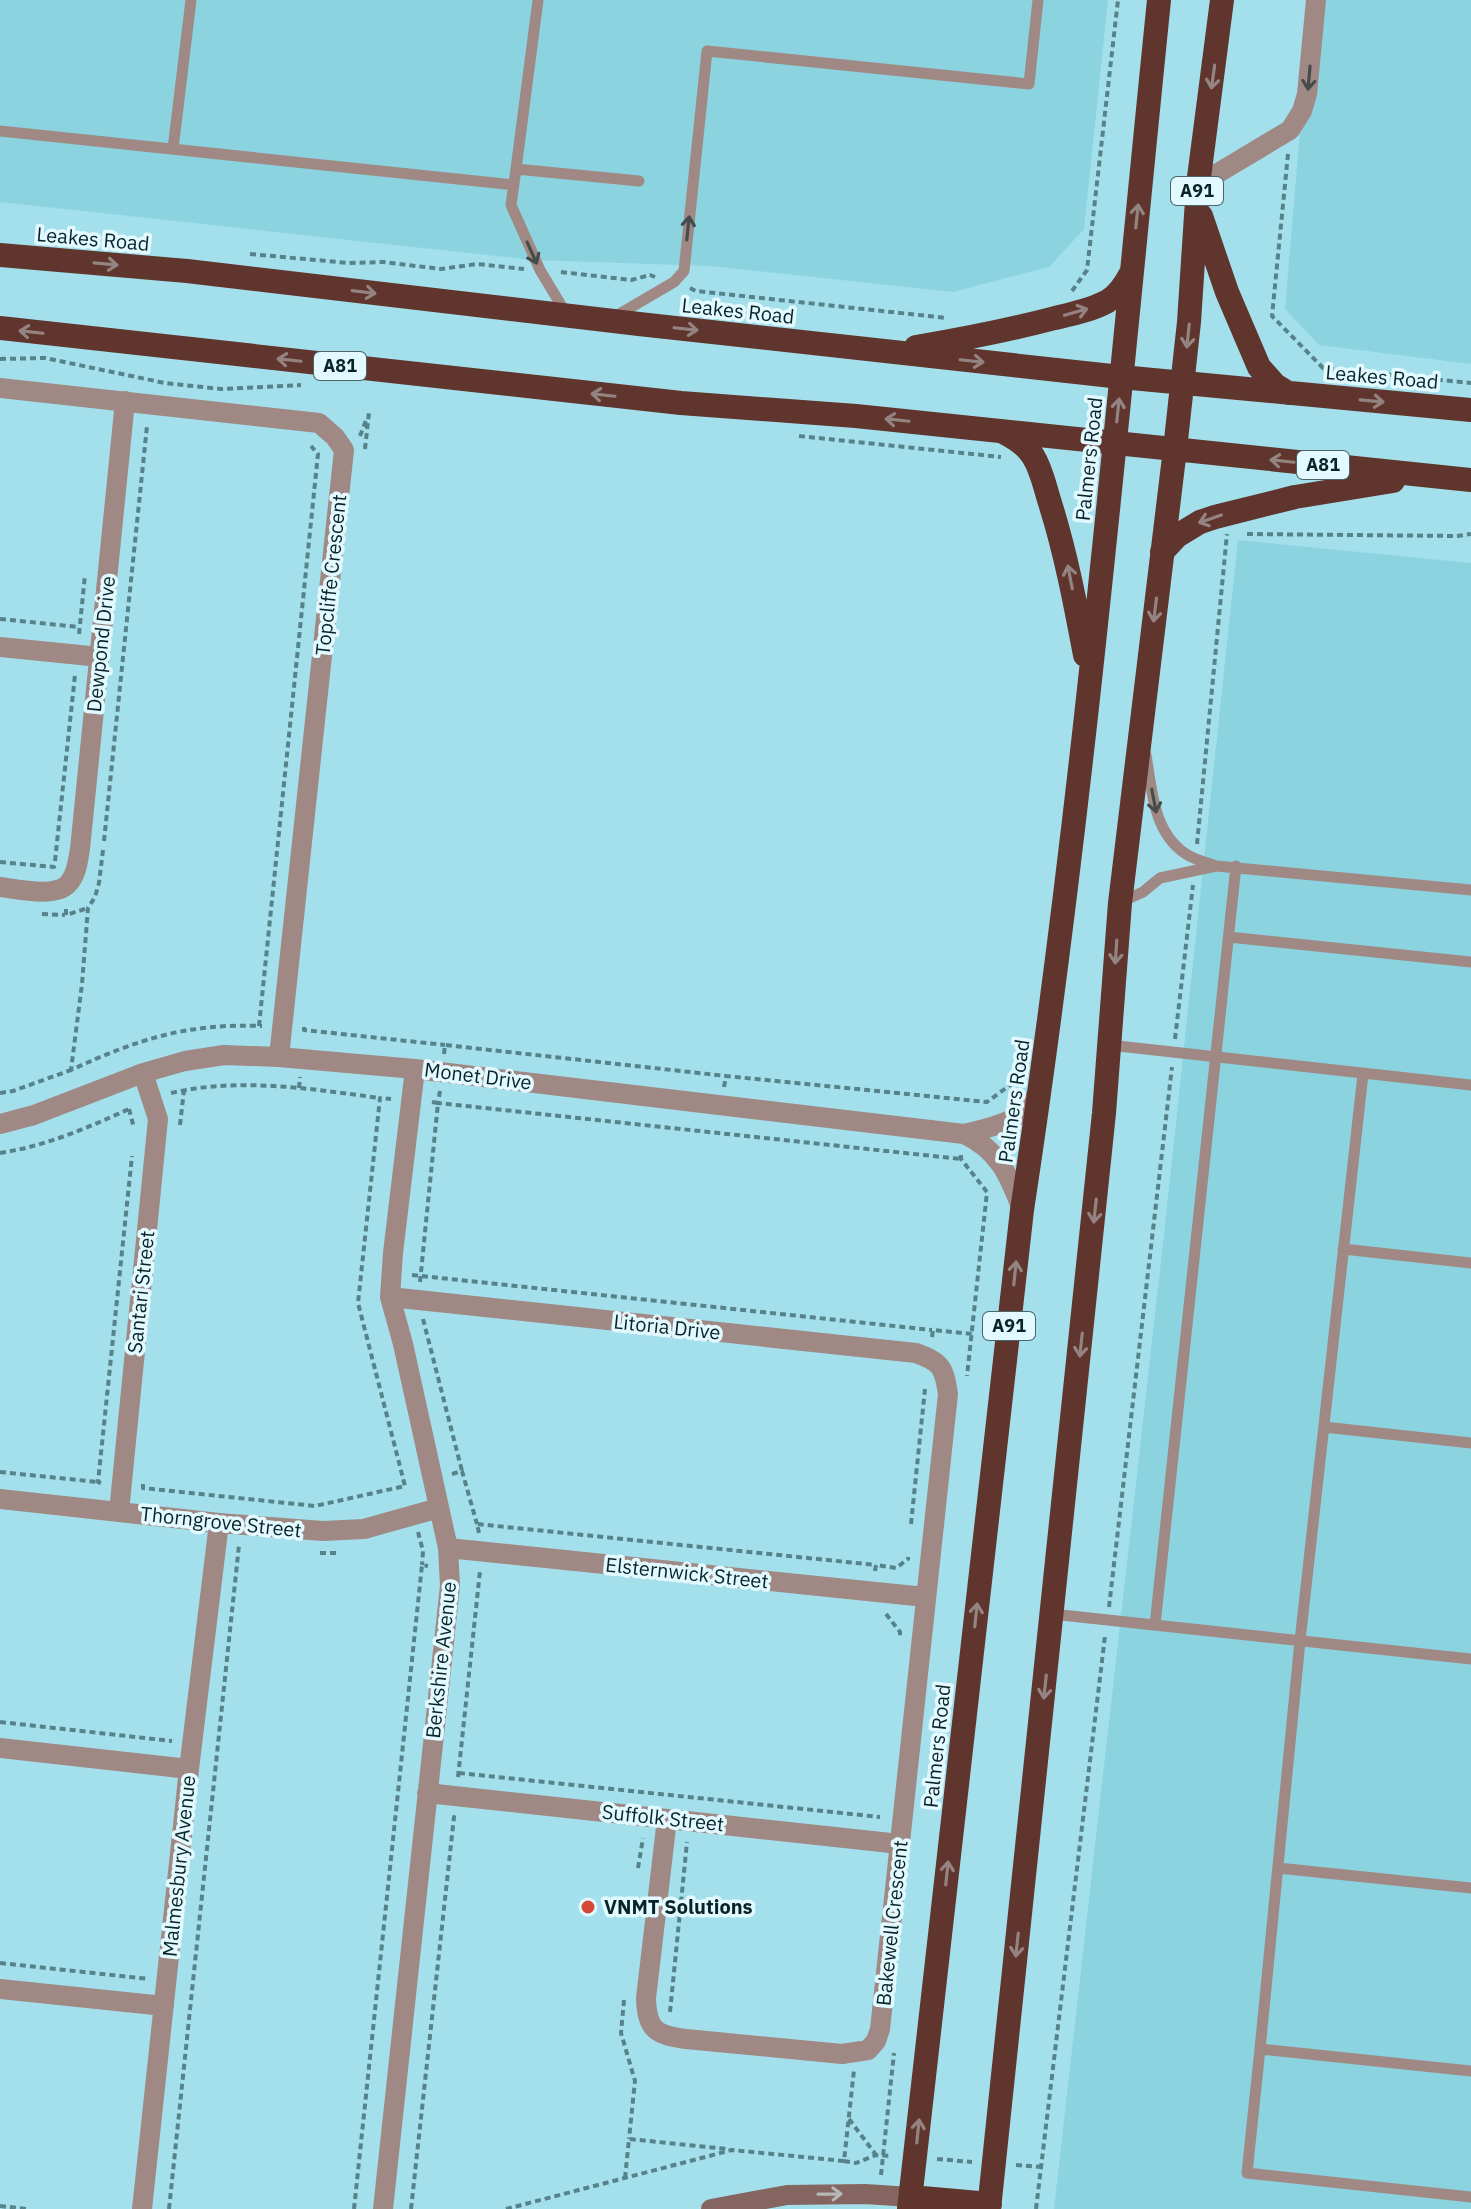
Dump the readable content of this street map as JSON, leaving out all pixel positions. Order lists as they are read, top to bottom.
{
  "streets": {
    "highway": [
      "A91",
      "Leakes Road",
      "A81",
      "Palmers Road"
    ],
    "street": [
      "Topcliffe Crescent",
      "Dewpond Drive",
      "Monet Drive",
      "Santari Street",
      "Litoria Drive",
      "Thorngrove Street",
      "Elsternwick Street",
      "Berkshire Avenue",
      "Suffolk Street",
      "Malmesbury Avenue",
      "Bakewell Crescent"
    ]
  },
  "crossings": [
    ["A91", "Leakes Road"],
    ["A91", "A81"],
    ["Leakes Road", "Palmers Road"],
    ["A81", "Palmers Road"],
    ["Palmers Road", "Monet Drive"],
    ["Topcliffe Crescent", "Dewpond Drive"],
    ["Topcliffe Crescent", "Monet Drive"],
    ["Monet Drive", "Santari Street"],
    ["Monet Drive", "Berkshire Avenue"],
    ["Santari Street", "Thorngrove Street"],
    ["Litoria Drive", "Berkshire Avenue"],
    ["Litoria Drive", "Bakewell Crescent"],
    ["Thorngrove Street", "Berkshire Avenue"],
    ["Thorngrove Street", "Malmesbury Avenue"],
    ["Elsternwick Street", "Berkshire Avenue"],
    ["Elsternwick Street", "Bakewell Crescent"],
    ["Berkshire Avenue", "Suffolk Street"],
    ["Suffolk Street", "Bakewell Crescent"]
  ],
  "places": ["VNMT Solutions"]
}
